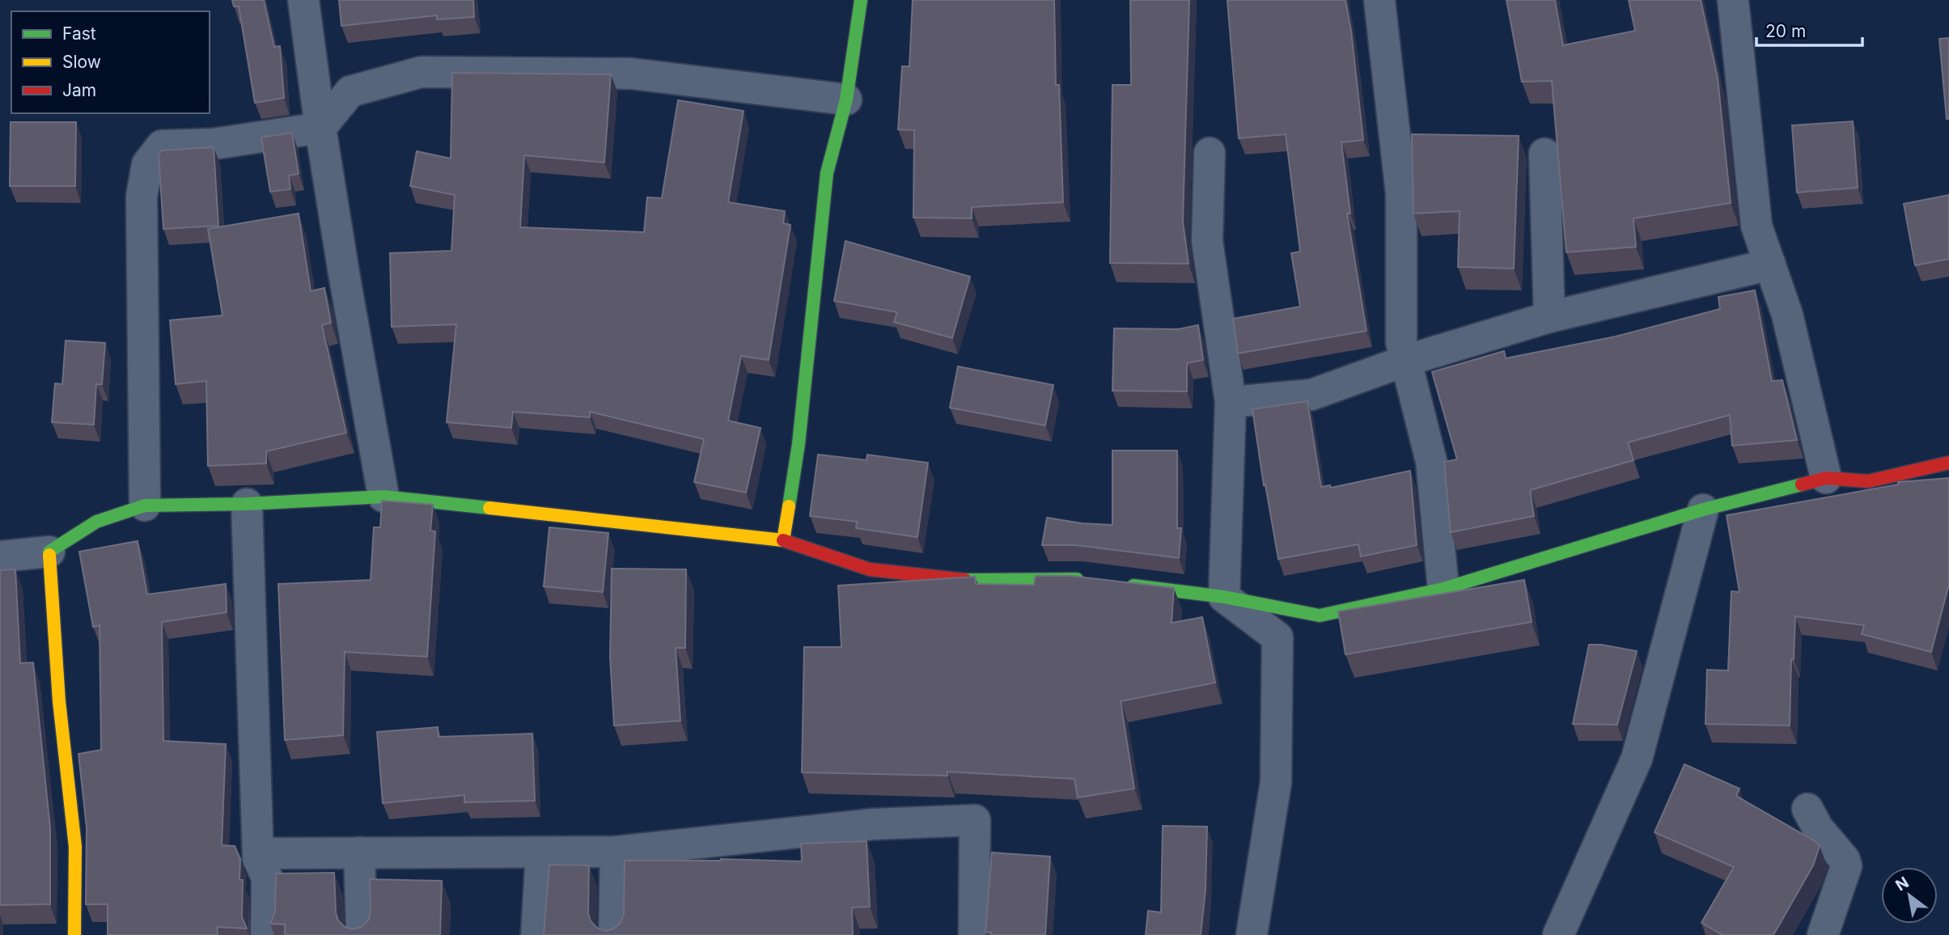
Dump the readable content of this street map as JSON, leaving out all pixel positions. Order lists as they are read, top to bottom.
{
  "legend": ["Fast", "Slow", "Jam"],
  "scale_bar": "20 m",
  "north": "top left"
}
